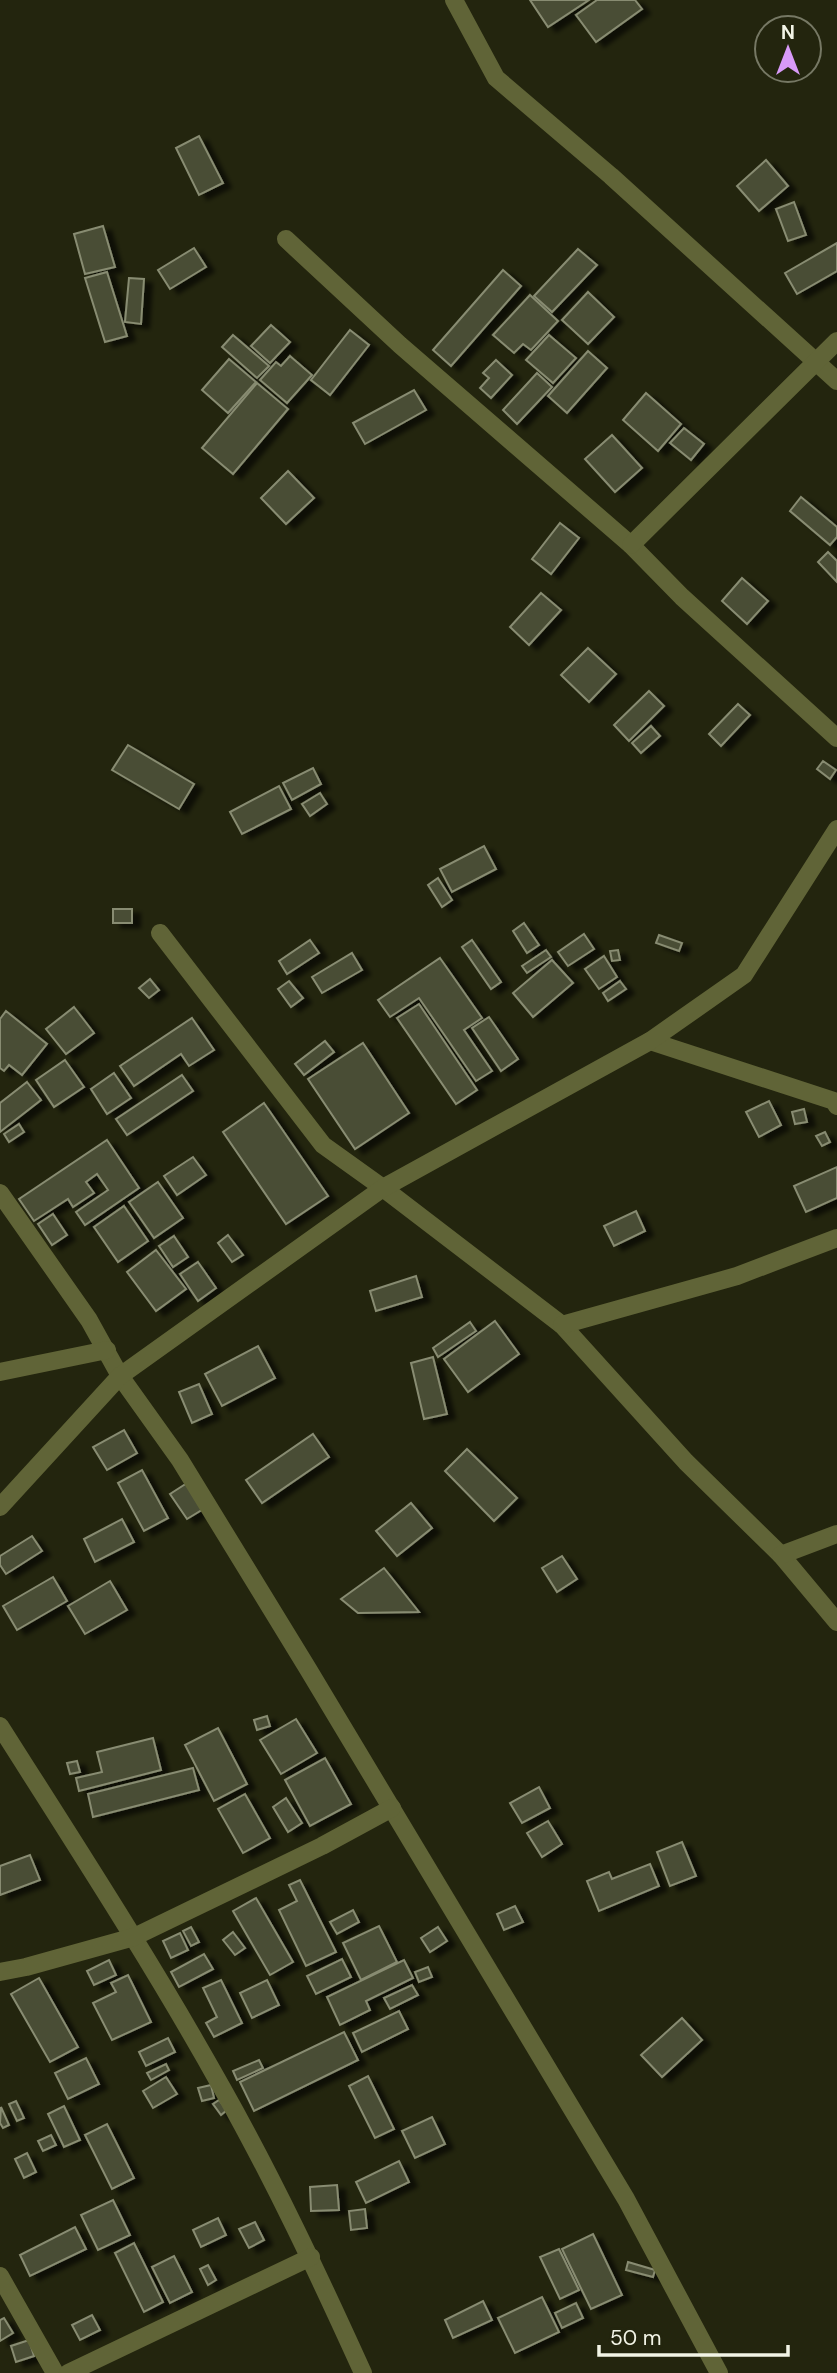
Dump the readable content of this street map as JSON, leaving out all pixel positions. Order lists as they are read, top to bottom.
{
  "scale_bar": "50 m",
  "north": "top"
}
